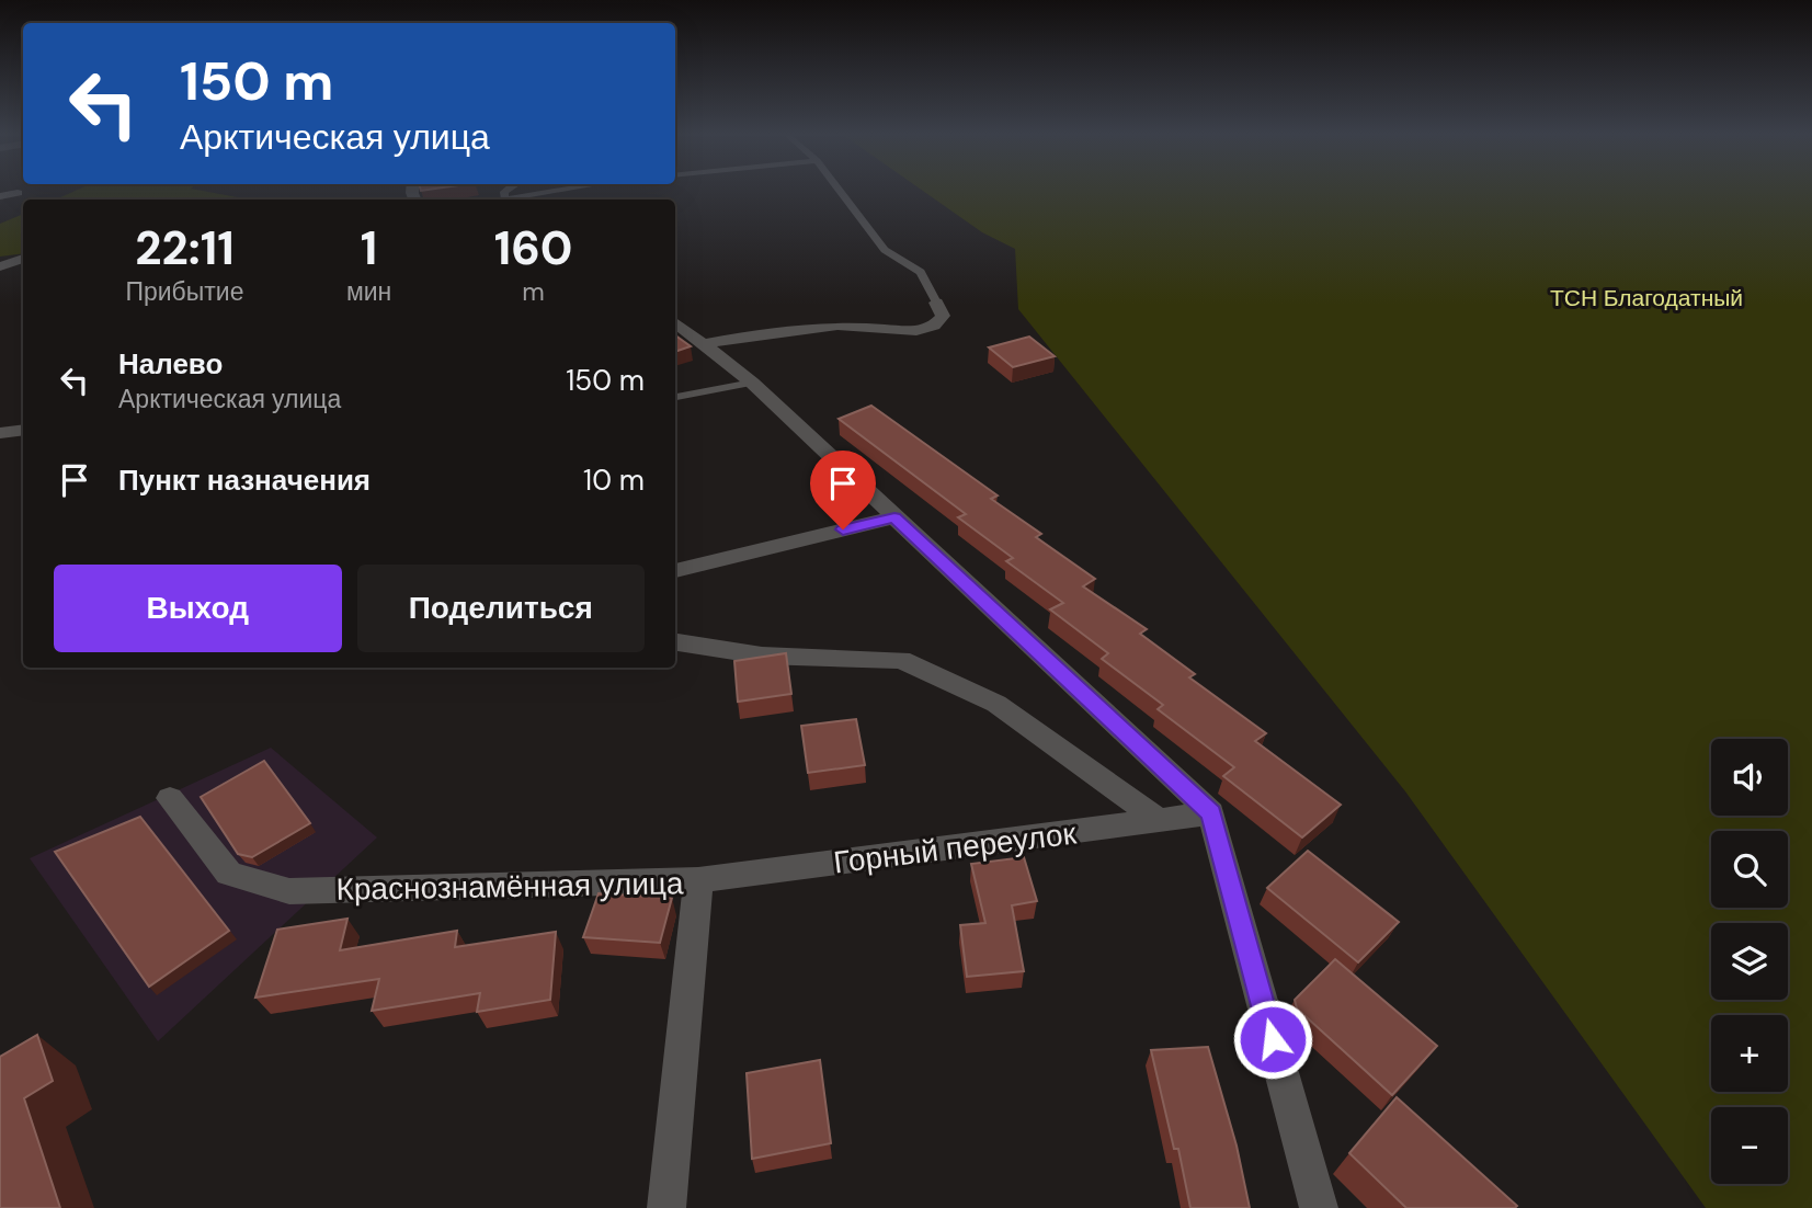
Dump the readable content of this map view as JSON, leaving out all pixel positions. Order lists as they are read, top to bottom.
{
  "streets": {
    "street": ["Горный переулок", "Краснознамённая улица"]
  },
  "crossings": [
    ["Горный переулок", "Краснознамённая улица"]
  ],
  "parks": ["ТСН Благодатный"],
  "page": {
    "turn": ["150 m", "Арктическая улица"],
    "eta": [
      "22:11",
      "Прибытие",
      "1",
      "мин",
      "160",
      "m"
    ],
    "list": [
      {
        "name": "Налево",
        "note": "Арктическая улица",
        "value": "150 m"
      },
      {
        "name": "Пункт назначения",
        "value": "10 m"
      }
    ],
    "buttons": ["Выход", "Поделиться"],
    "map_buttons": ["+", "−"]
  }
}
